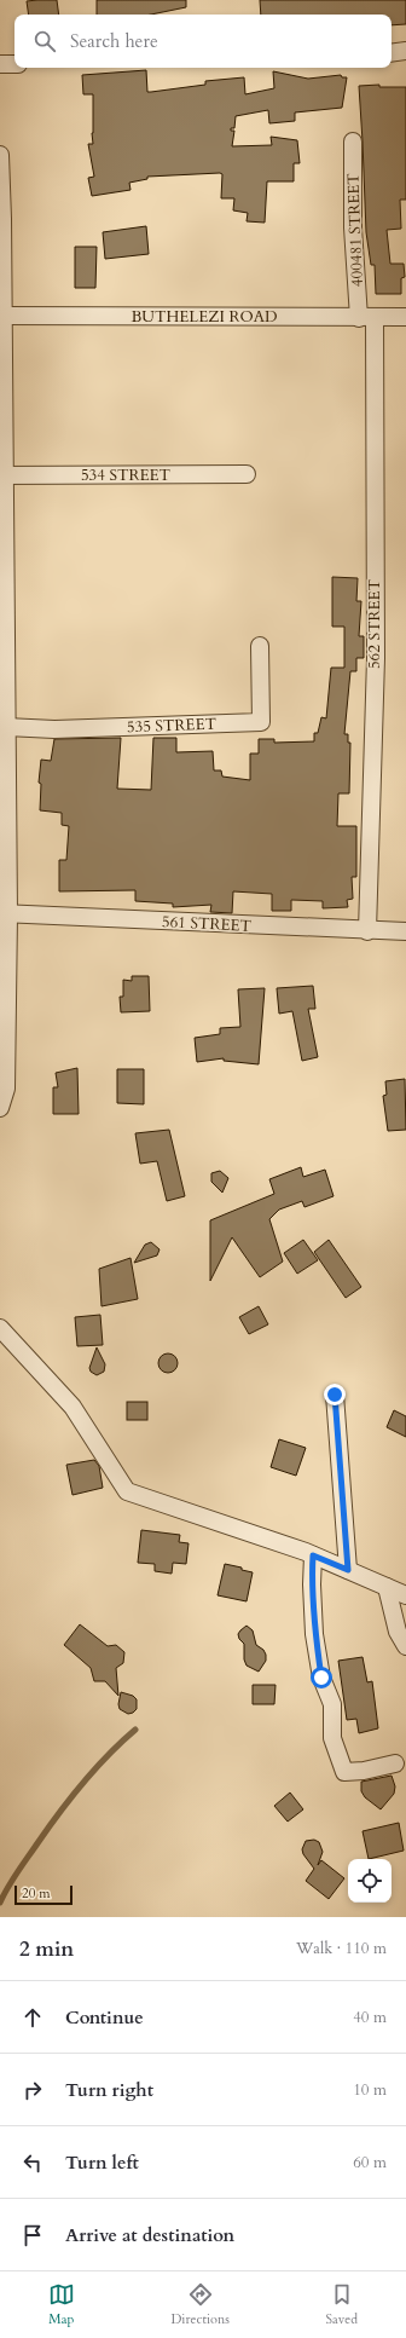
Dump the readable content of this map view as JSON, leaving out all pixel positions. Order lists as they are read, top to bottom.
{
  "streets": {
    "street": [
      "400481 STREET",
      "BUTHELEZI ROAD",
      "534 STREET",
      "562 STREET",
      "535 STREET",
      "561 STREET"
    ]
  },
  "crossings": [
    ["400481 STREET", "BUTHELEZI ROAD"],
    ["400481 STREET", "562 STREET"],
    ["BUTHELEZI ROAD", "562 STREET"],
    ["562 STREET", "561 STREET"]
  ],
  "scale_bar": "20 m",
  "page": {
    "search": "Search here",
    "scale": "20 m",
    "heading": ["2 min", "Walk · 110 m"],
    "list": [
      ["Continue", "40 m"],
      ["Turn right", "10 m"],
      ["Turn left", "60 m"],
      "Arrive at destination"
    ],
    "nav": ["Map", "Directions", "Saved"]
  }
}
